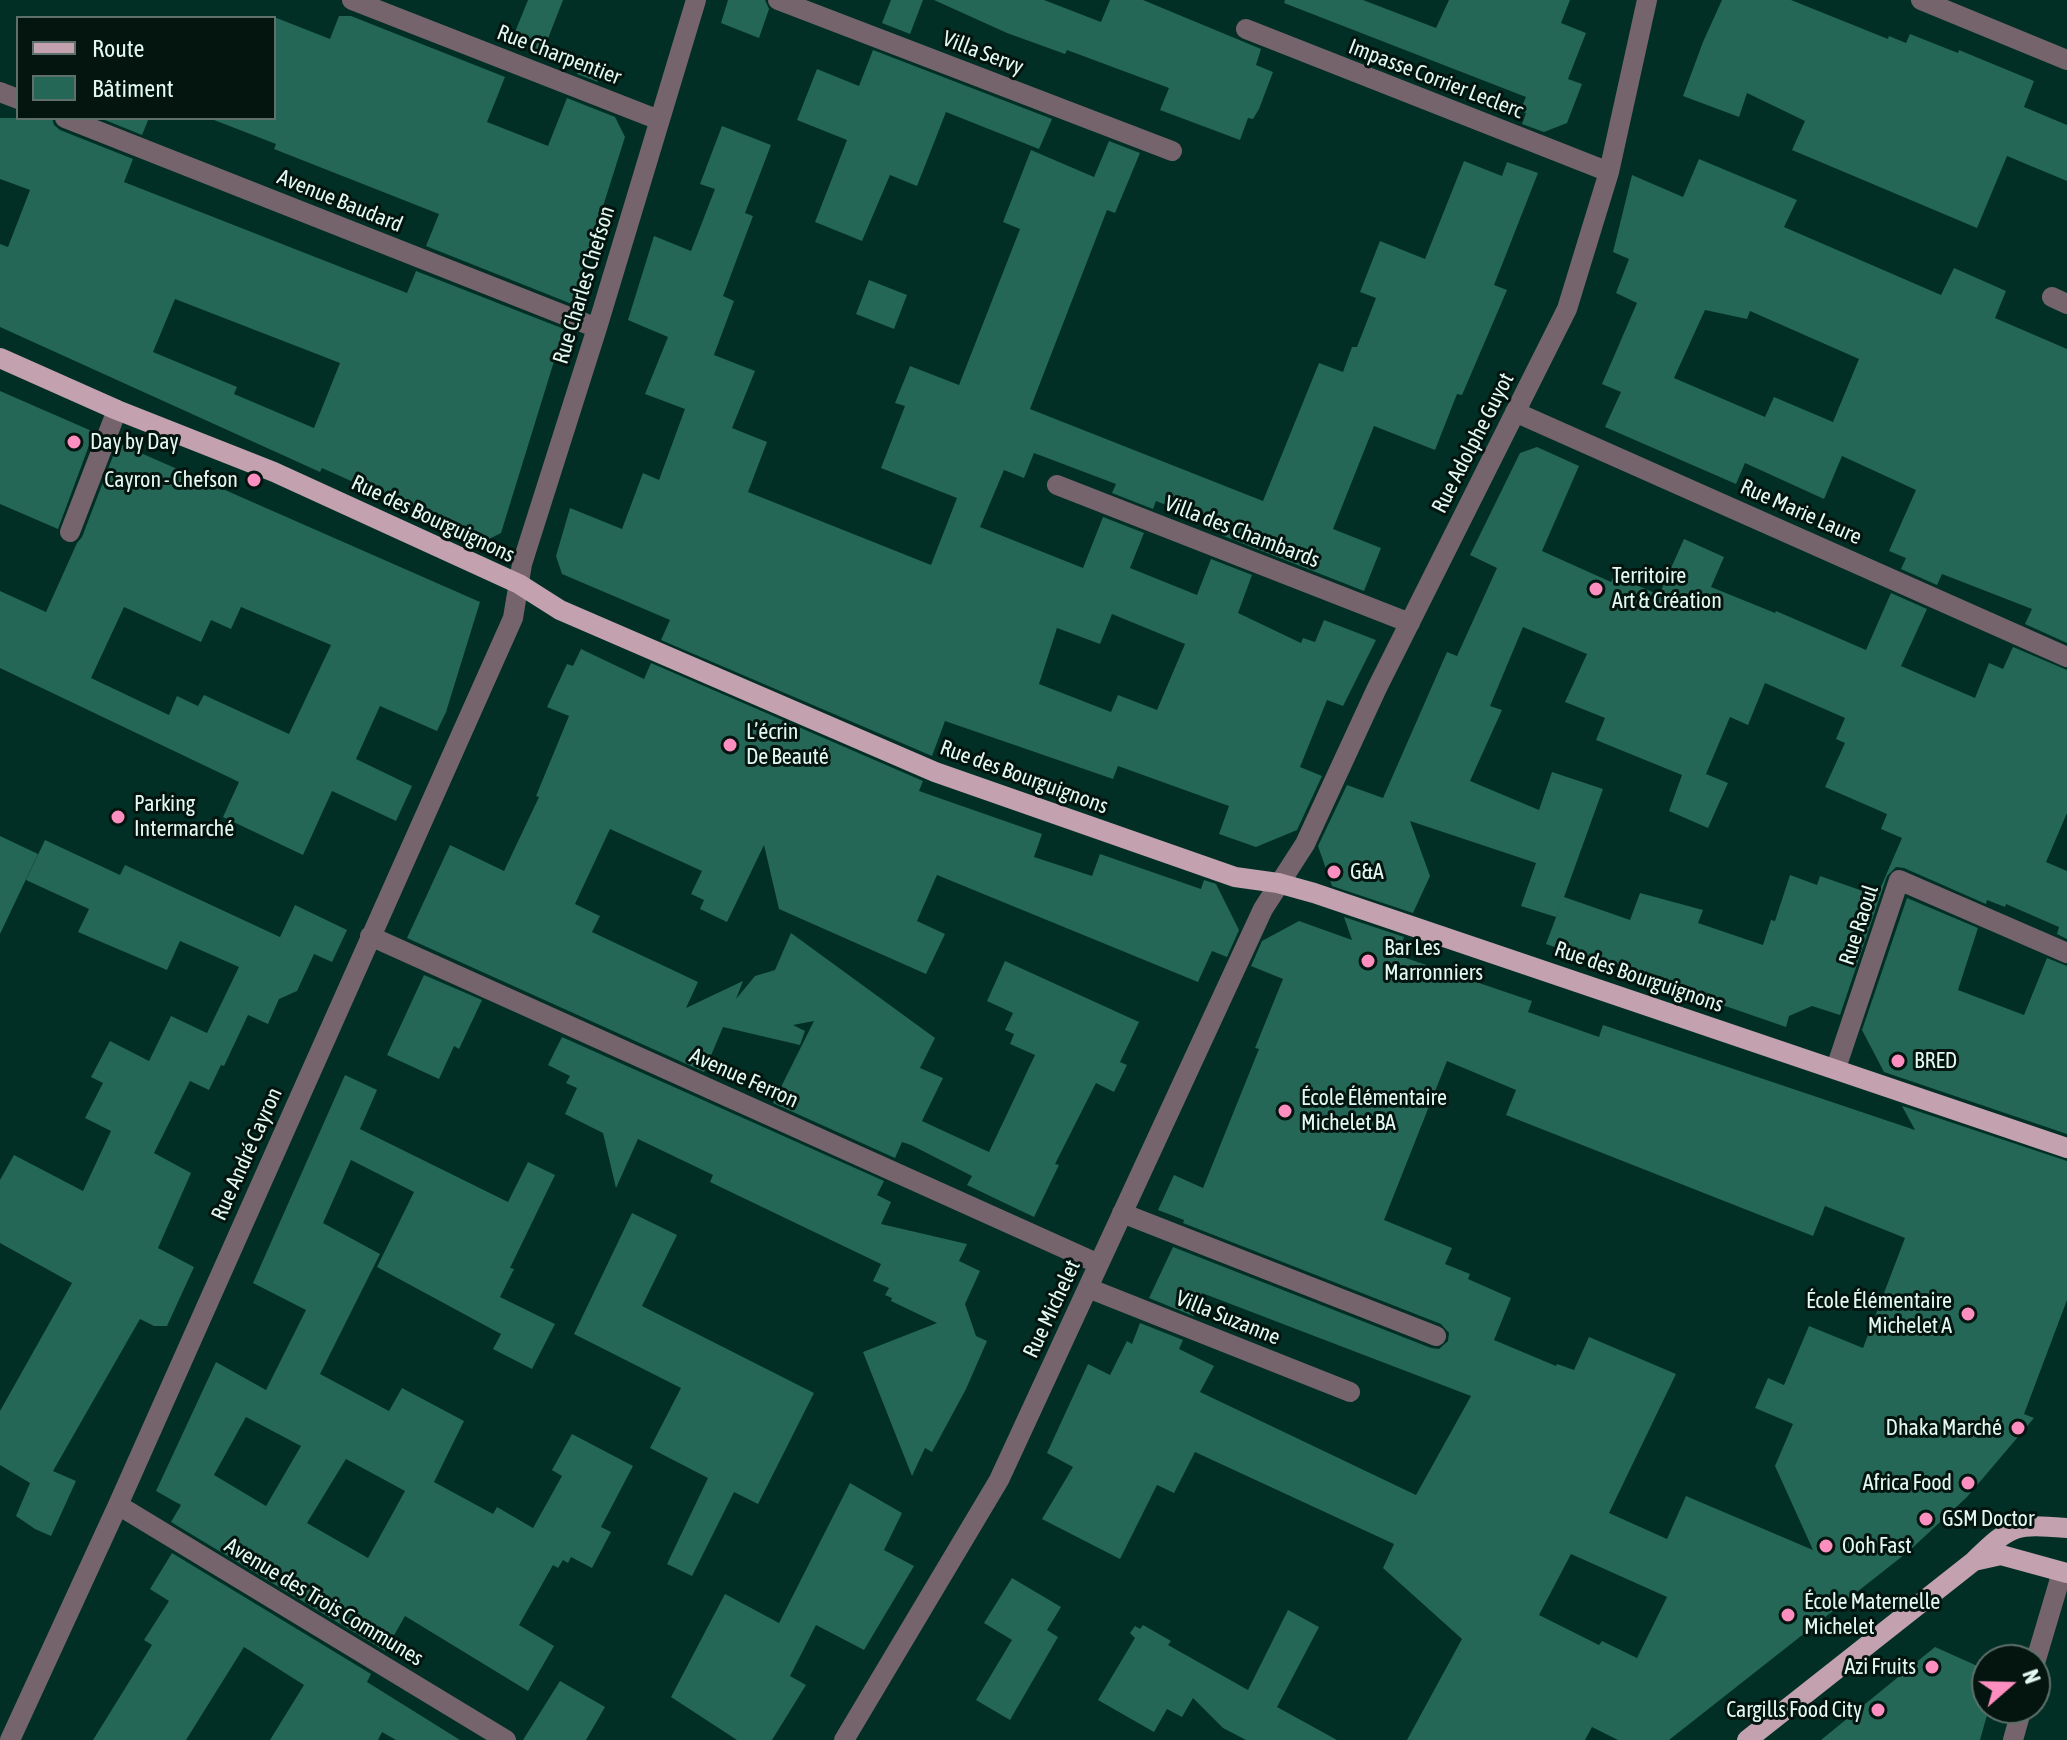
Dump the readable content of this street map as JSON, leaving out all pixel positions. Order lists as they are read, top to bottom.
{
  "streets": {
    "main road": ["Rue des Bourguignons"],
    "street": [
      "Villa Servy",
      "Rue Charpentier",
      "Impasse Corrier Leclerc",
      "Avenue Baudard",
      "Rue Charles Chefson",
      "Rue Adolphe Guyot",
      "Rue Marie Laure",
      "Villa des Chambards",
      "Rue Raoul",
      "Avenue Ferron",
      "Rue André Cayron",
      "Rue Michelet",
      "Villa Suzanne",
      "Avenue des Trois Communes"
    ]
  },
  "crossings": [
    ["Rue Charpentier", "Rue Charles Chefson"],
    ["Impasse Corrier Leclerc", "Rue Adolphe Guyot"],
    ["Avenue Baudard", "Rue Charles Chefson"],
    ["Rue Charles Chefson", "Rue des Bourguignons"],
    ["Rue Charles Chefson", "Rue André Cayron"],
    ["Rue Adolphe Guyot", "Rue Marie Laure"],
    ["Rue Adolphe Guyot", "Rue des Bourguignons"],
    ["Rue Adolphe Guyot", "Villa des Chambards"],
    ["Rue Adolphe Guyot", "Rue Michelet"],
    ["Rue des Bourguignons", "Rue Raoul"],
    ["Rue des Bourguignons", "Rue André Cayron"],
    ["Rue des Bourguignons", "Rue Michelet"],
    ["Avenue Ferron", "Rue André Cayron"],
    ["Avenue Ferron", "Rue Michelet"],
    ["Rue André Cayron", "Avenue des Trois Communes"],
    ["Rue Michelet", "Villa Suzanne"]
  ],
  "places": [
    "Day by Day",
    "Cayron - Chefson",
    "Territoire Art & Création",
    "L’écrin De Beauté",
    "Parking Intermarché",
    "G&A",
    "Bar Les Marronniers",
    "BRED",
    "École Élémentaire Michelet BA",
    "École Élémentaire Michelet A",
    "Dhaka Marché",
    "Africa Food",
    "GSM Doctor",
    "Ooh Fast",
    "École Maternelle Michelet",
    "Azi Fruits",
    "Cargills Food City"
  ],
  "legend": ["Route", "Bâtiment"],
  "north": "right"
}
